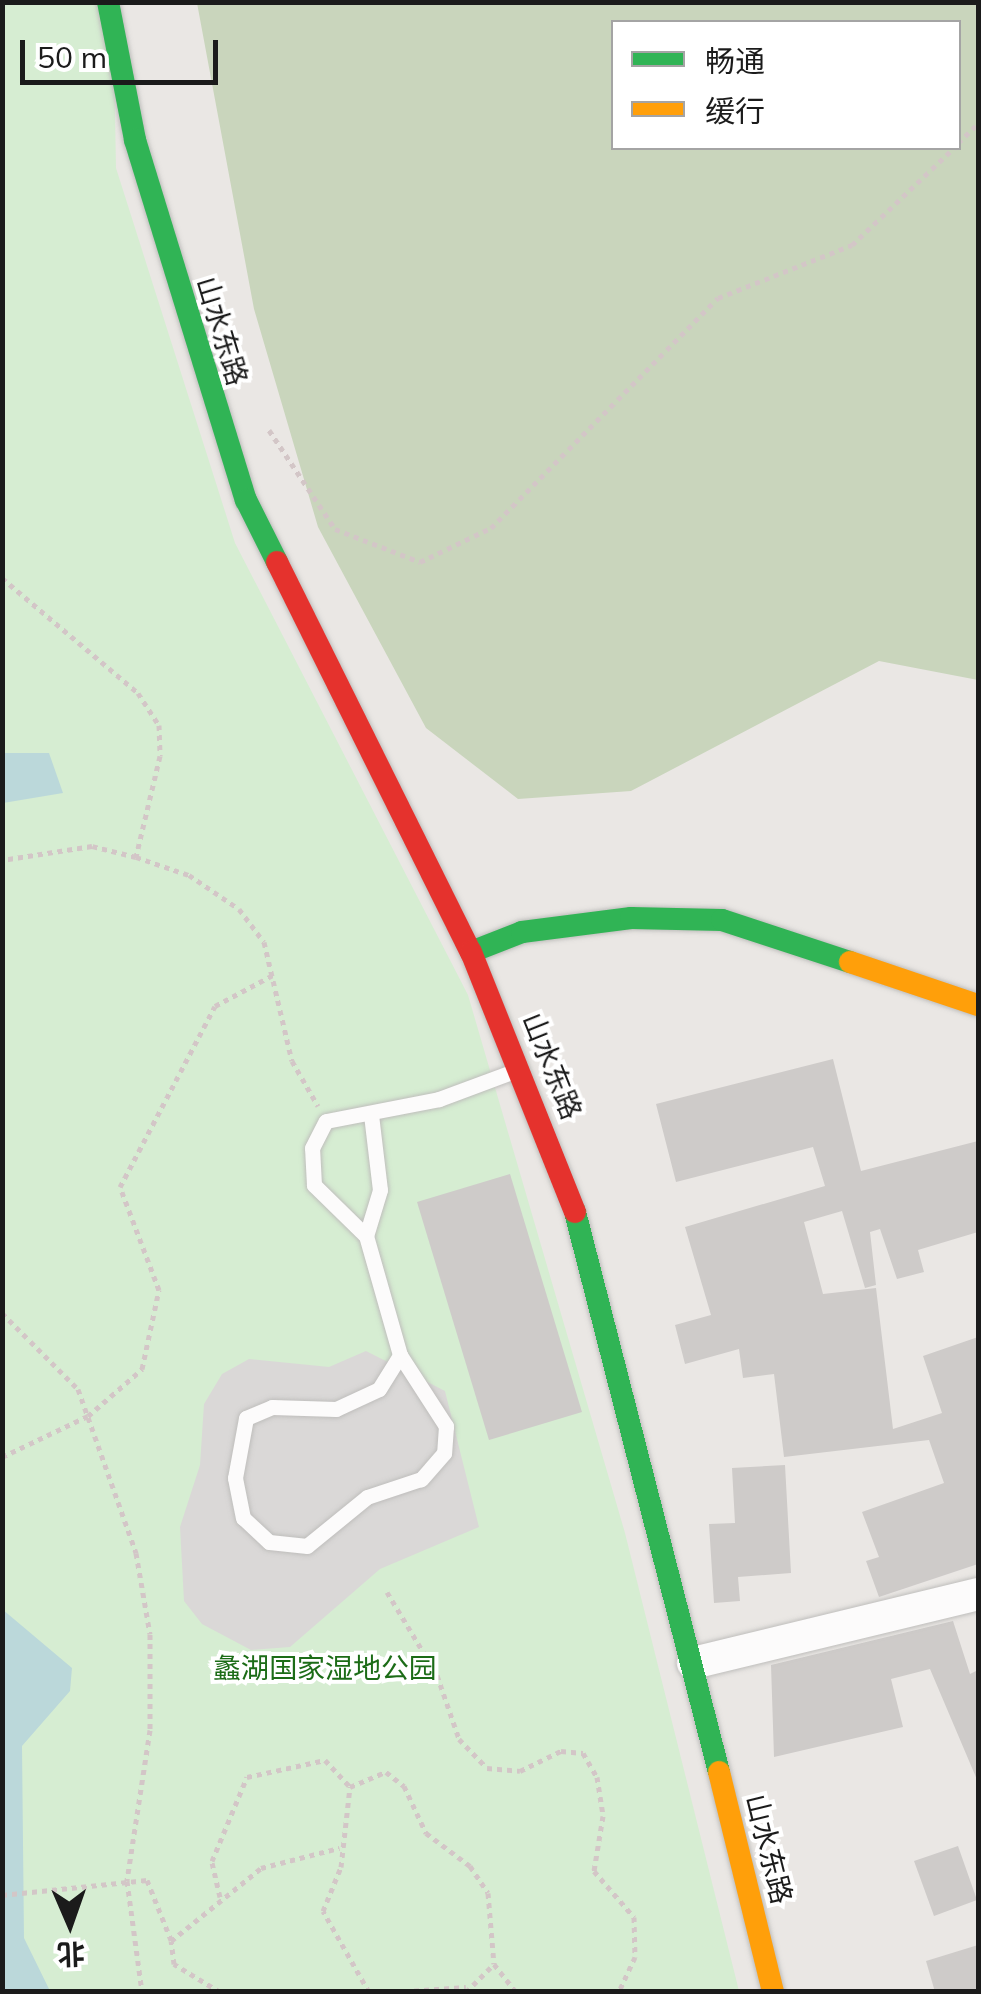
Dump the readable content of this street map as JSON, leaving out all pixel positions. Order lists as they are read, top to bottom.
{
  "streets": {
    "main road": ["山水东路"]
  },
  "parks": ["蠡湖国家湿地公园"],
  "legend": ["畅通", "缓行"],
  "scale_bar": "50 m",
  "north": "bottom"
}
